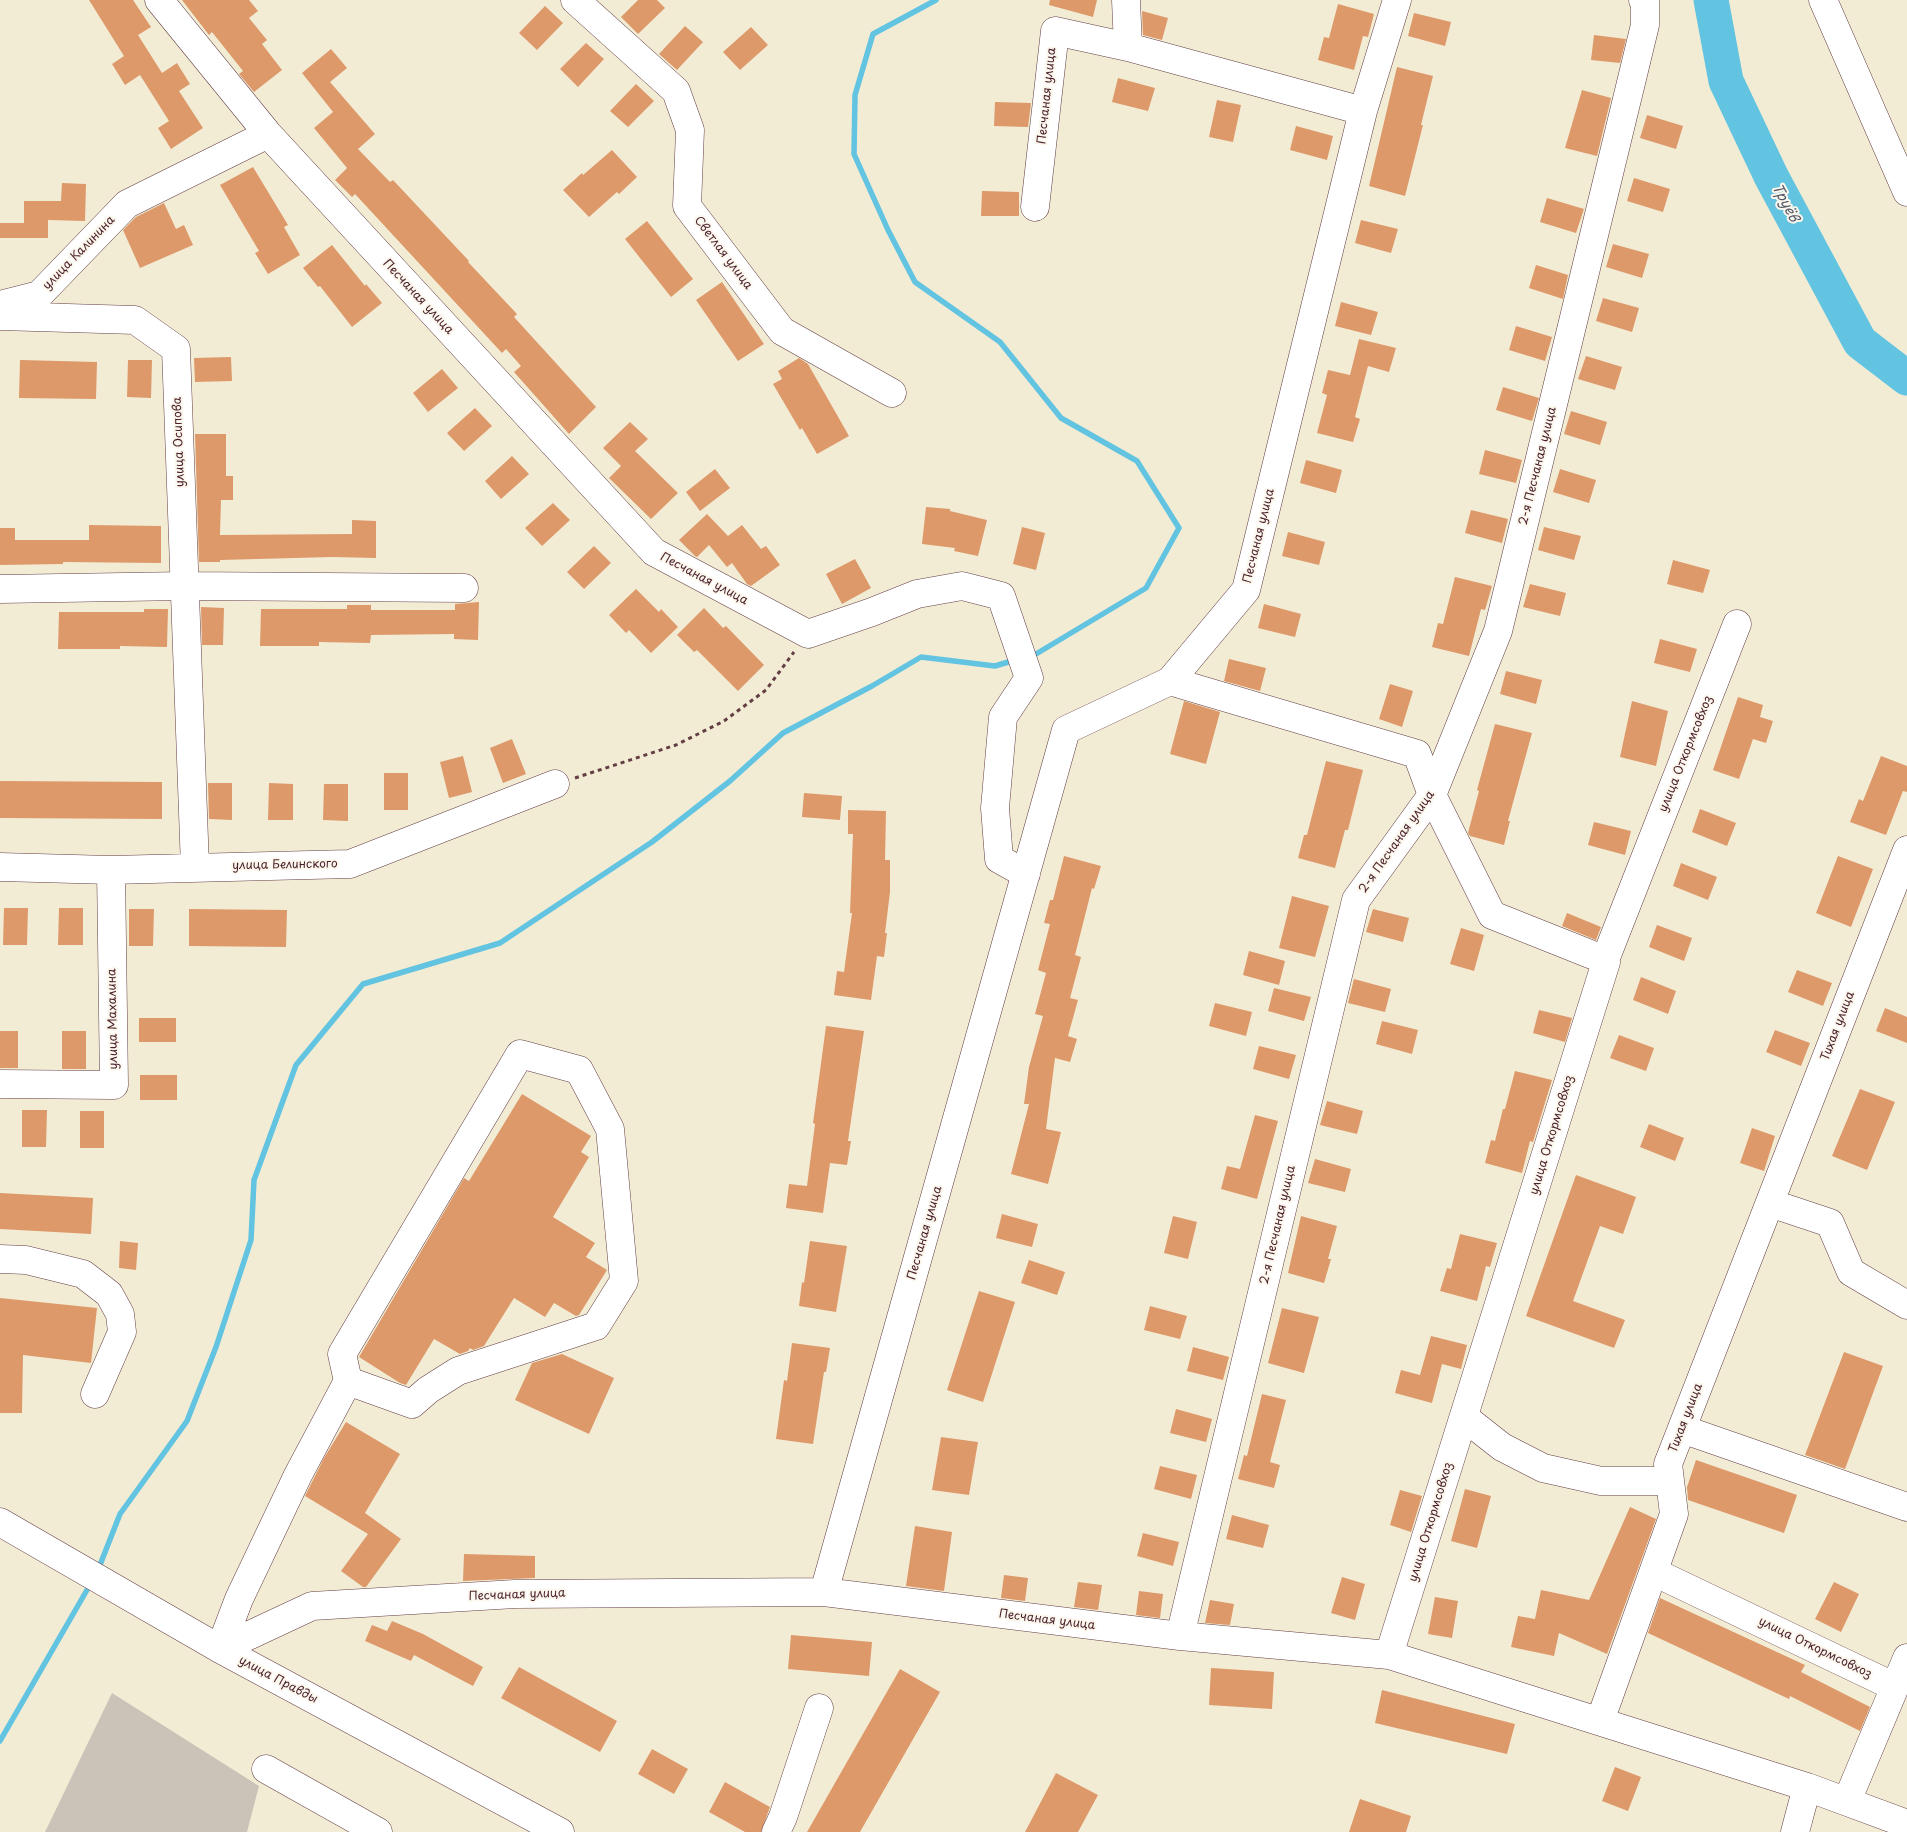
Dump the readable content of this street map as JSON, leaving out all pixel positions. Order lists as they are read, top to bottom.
{
  "streets": {
    "street": [
      "Песчаная улица",
      "улица Калинина",
      "Светлая улица",
      "улица Осипова",
      "2-я Песчаная улица",
      "улица Откормсовхоз",
      "улица Белинского",
      "улица Махалина",
      "Тихая улица",
      "улица Правды"
    ]
  },
  "crossings": [
    ["Песчаная улица", "улица Калинина"],
    ["Песчаная улица", "2-я Песчаная улица"],
    ["Песчаная улица", "улица Правды"],
    ["улица Осипова", "улица Белинского"],
    ["улица Откормсовхоз", "Тихая улица"],
    ["улица Белинского", "улица Махалина"]
  ],
  "water": ["Труёв"]
}
